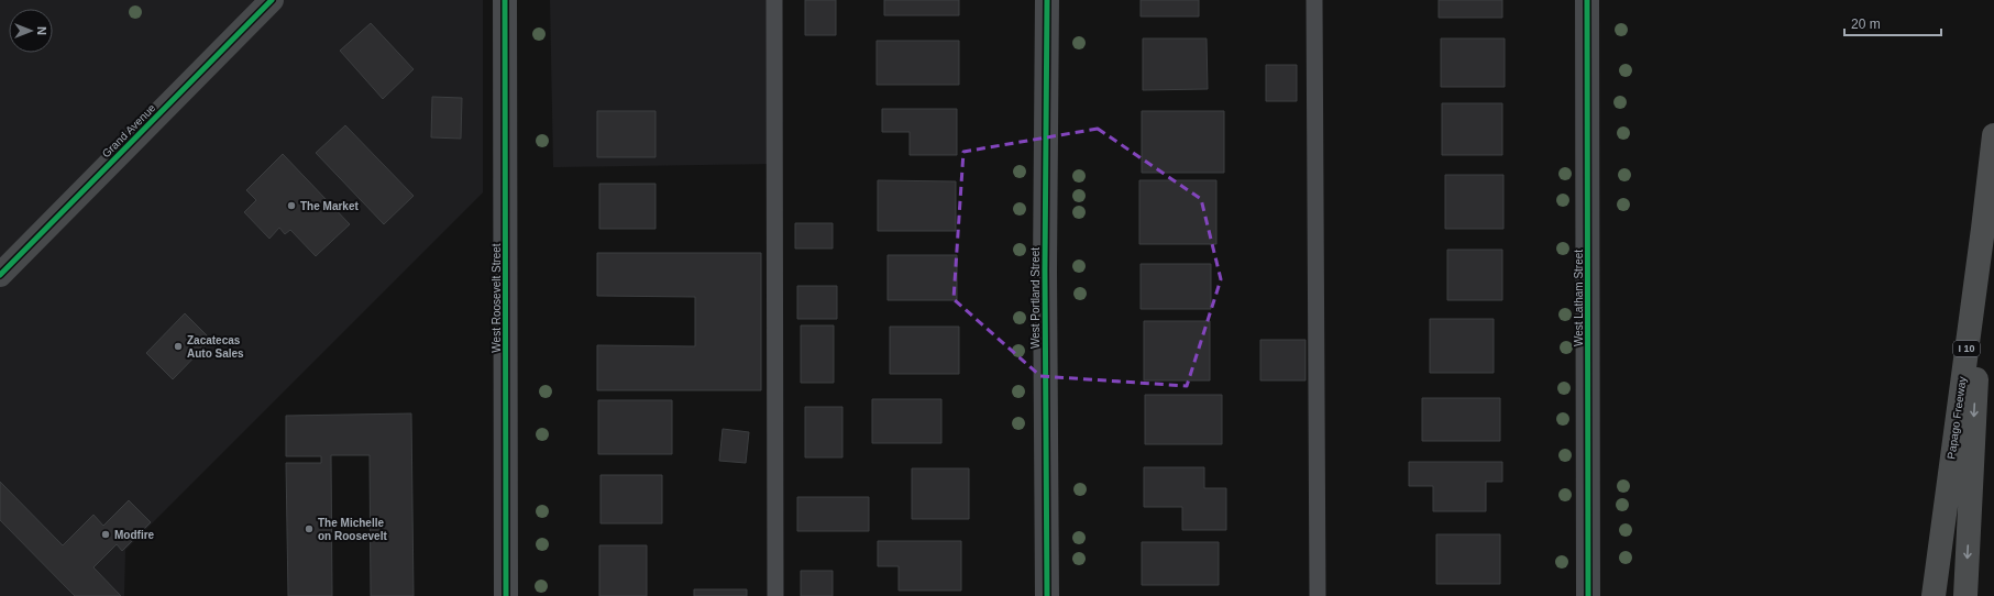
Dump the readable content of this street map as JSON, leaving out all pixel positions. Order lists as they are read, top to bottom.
{
  "streets": {
    "highway": ["I 10", "Papago Freeway"],
    "main road": ["Grand Avenue"],
    "street": ["West Roosevelt Street", "West Portland Street", "West Latham Street"]
  },
  "places": [
    "The Market",
    "Zacatecas Auto Sales",
    "The Michelle on Roosevelt",
    "Modfire"
  ],
  "scale_bar": "20 m",
  "north": "right"
}
